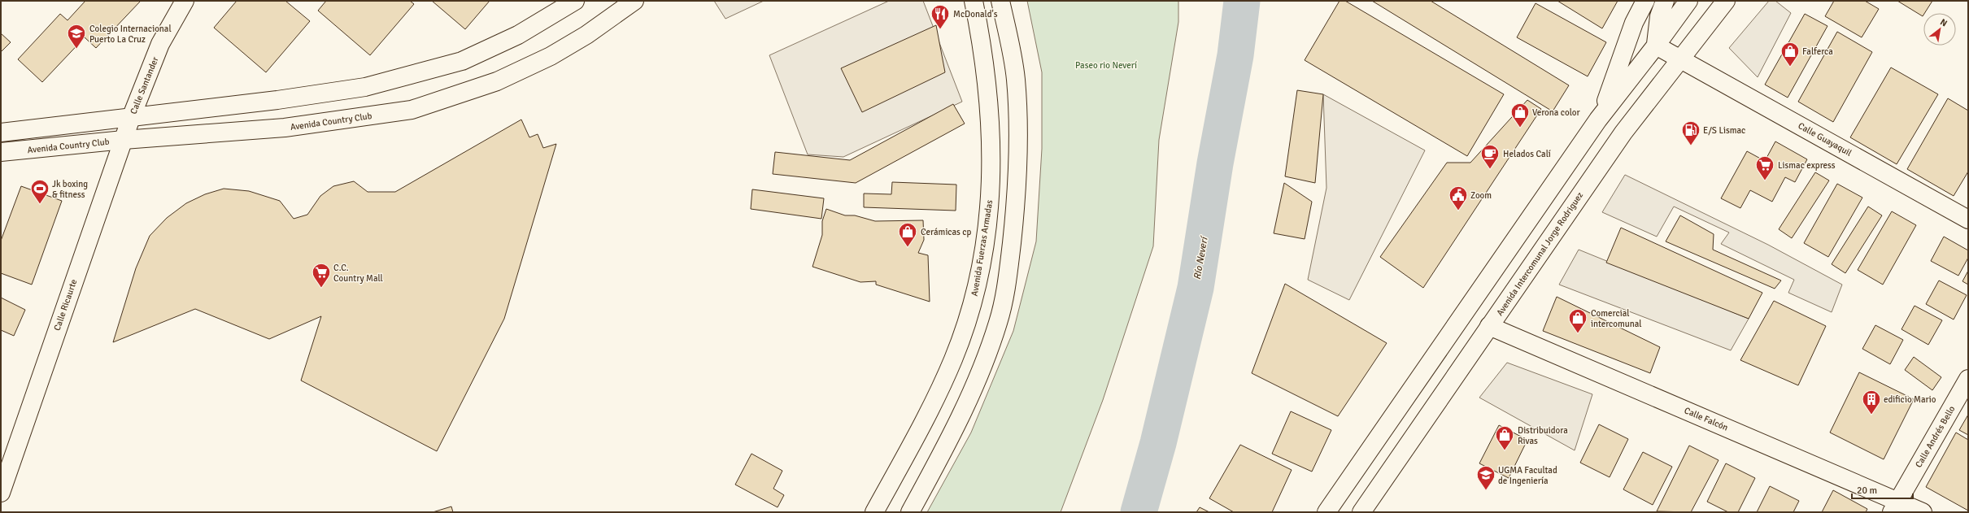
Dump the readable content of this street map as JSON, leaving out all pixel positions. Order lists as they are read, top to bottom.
{
  "streets": {
    "street": [
      "Calle Santander",
      "Avenida Country Club",
      "Calle Guayaquil",
      "Avenida Fuerzas Armadas",
      "Avenida Intercomunal Jorge Rodriguez",
      "Calle Ricaurte",
      "Calle Falcón",
      "Calle Andrés Bello"
    ]
  },
  "crossings": [
    ["Calle Santander", "Calle Ricaurte"],
    ["Avenida Country Club", "Calle Ricaurte"],
    ["Calle Guayaquil", "Avenida Intercomunal Jorge Rodriguez"],
    ["Avenida Intercomunal Jorge Rodriguez", "Calle Falcón"],
    ["Calle Falcón", "Calle Andrés Bello"]
  ],
  "water": ["Río Neverí"],
  "parks": ["Paseo rio Neverí"],
  "places": {
    "restaurant": ["McDonald's"],
    "school or university": ["Colegio Internacional Puerto La Cruz", "UGMA Facultad de Ingeniería"],
    "shop": [
      "Falferca",
      "Verona color",
      "Cerámicas cp",
      "Comercial intercomunal",
      "Distribuidora Rivas"
    ],
    "fuel station": ["E/S Lismac"],
    "cafe": ["Helados Calí"],
    "supermarket": ["Lismac express", "C.C. Country Mall"],
    "sports": ["Jk boxing & fitness"],
    "public building": ["Zoom"],
    "building": ["edificio Mario"]
  },
  "scale_bar": "20 m",
  "north": "top right"
}
